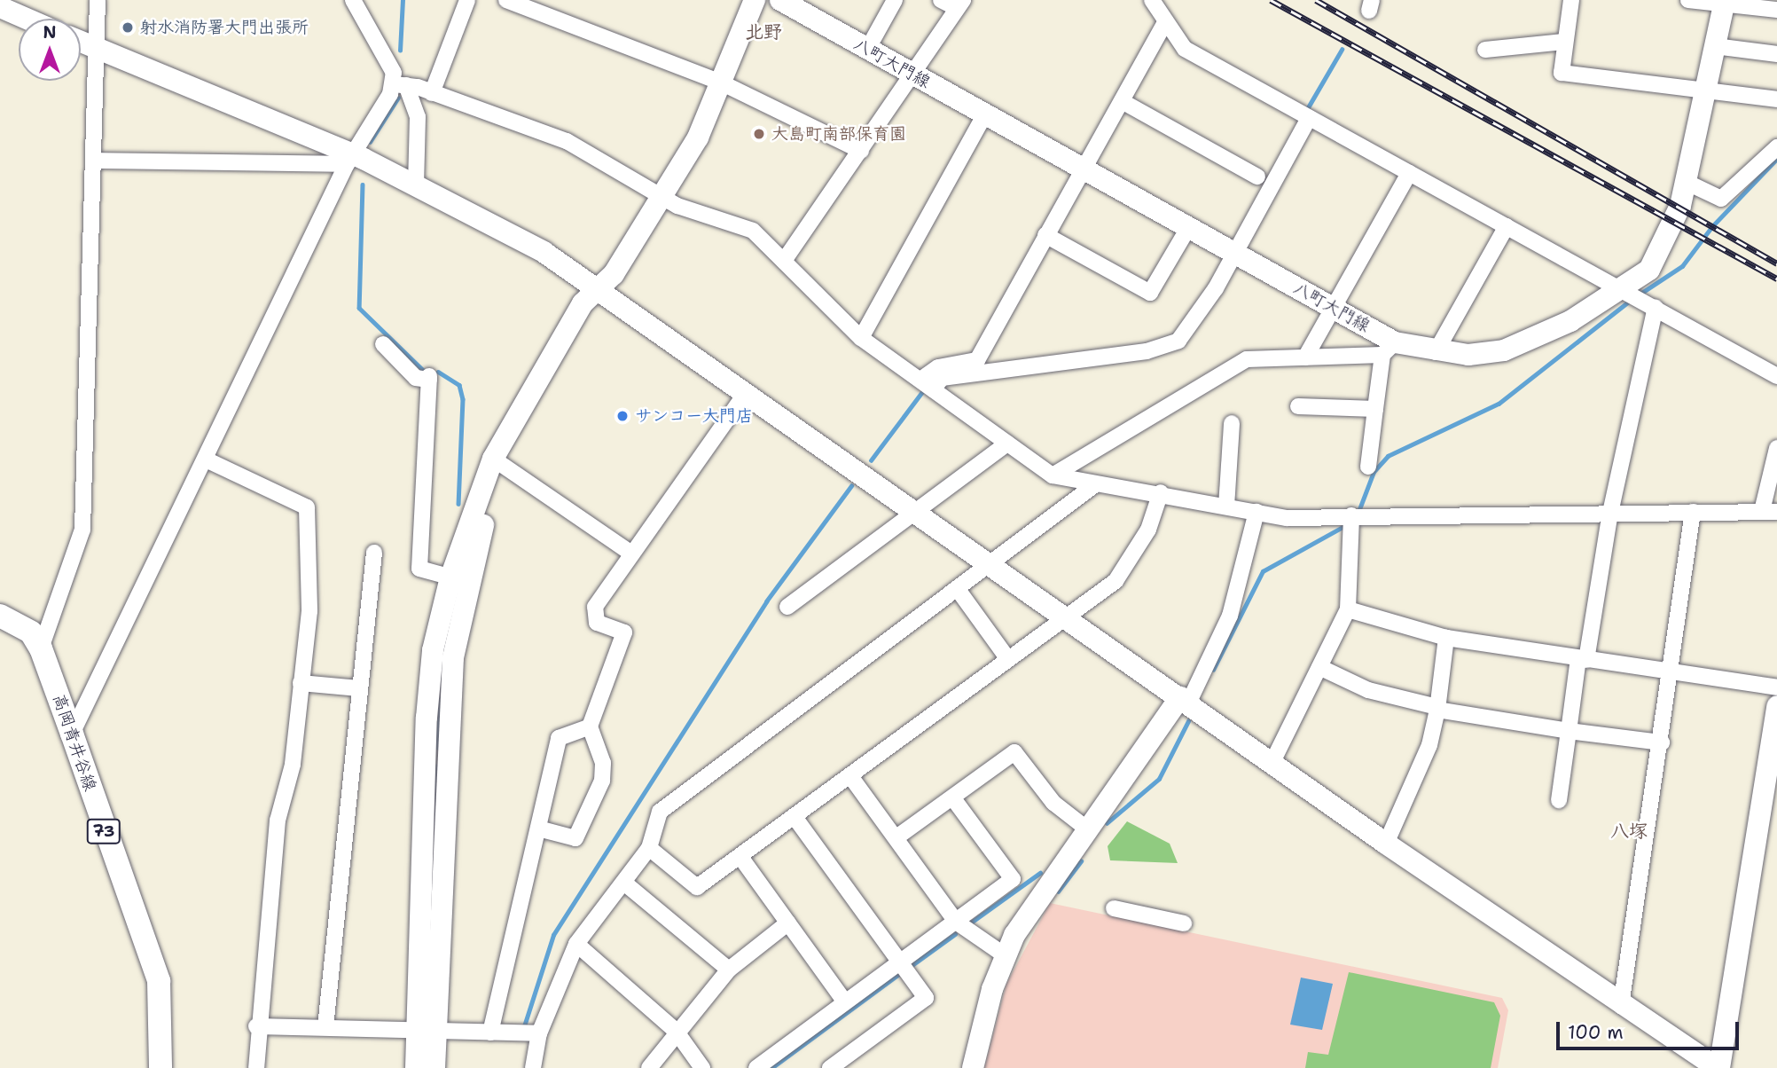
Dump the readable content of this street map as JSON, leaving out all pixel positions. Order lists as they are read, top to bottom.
{
  "streets": {
    "main road": ["高岡青井谷線", "73"],
    "street": ["八町大門線"]
  },
  "districts": ["北野", "八塚"],
  "places": ["射水消防署大門出張所", "大島町南部保育園", "サンコー大門店"],
  "scale_bar": "100 m",
  "north": "top"
}
